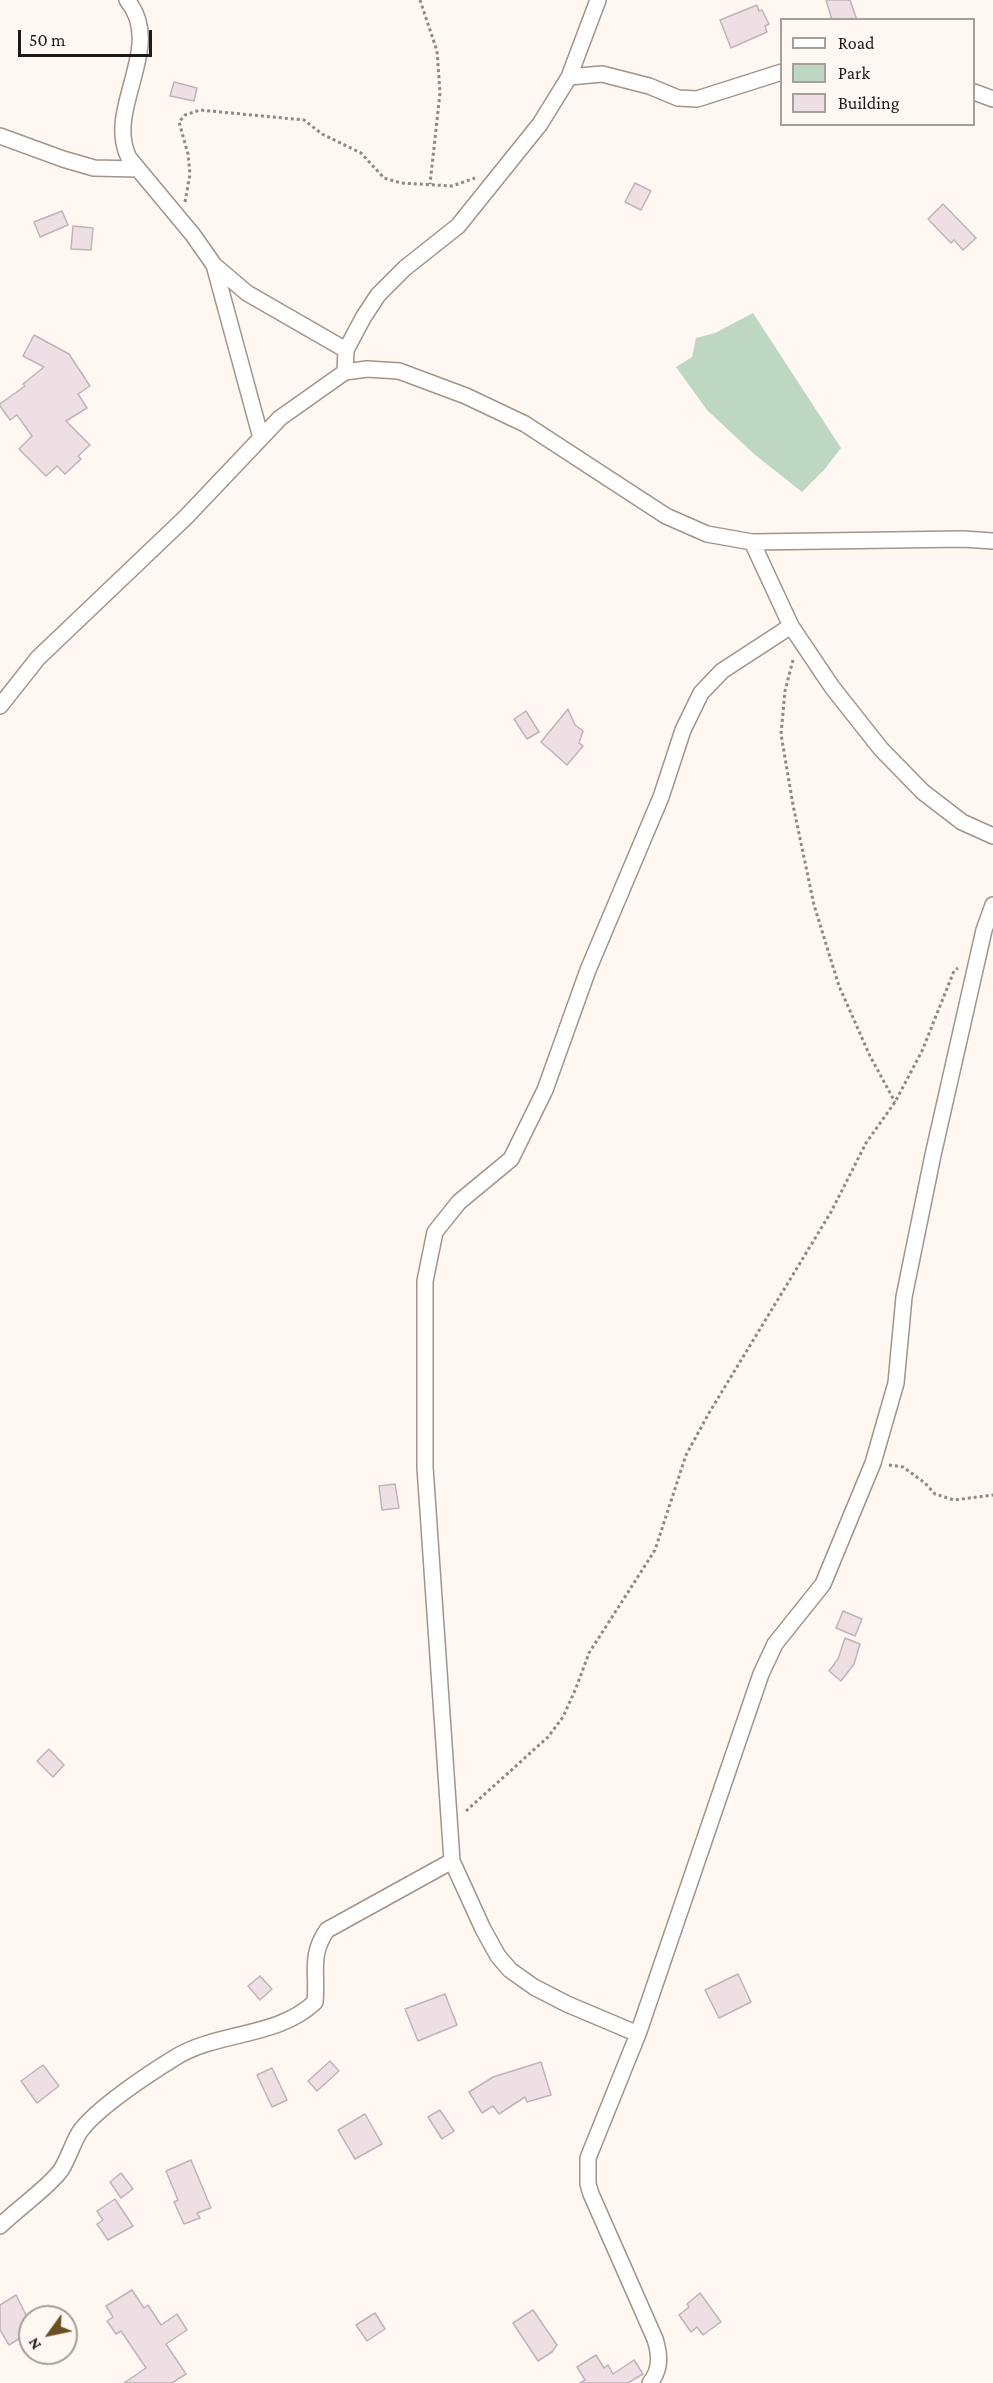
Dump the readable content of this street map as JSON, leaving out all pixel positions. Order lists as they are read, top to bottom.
{
  "legend": ["Road", "Park", "Building"],
  "scale_bar": "50 m",
  "north": "bottom left"
}
